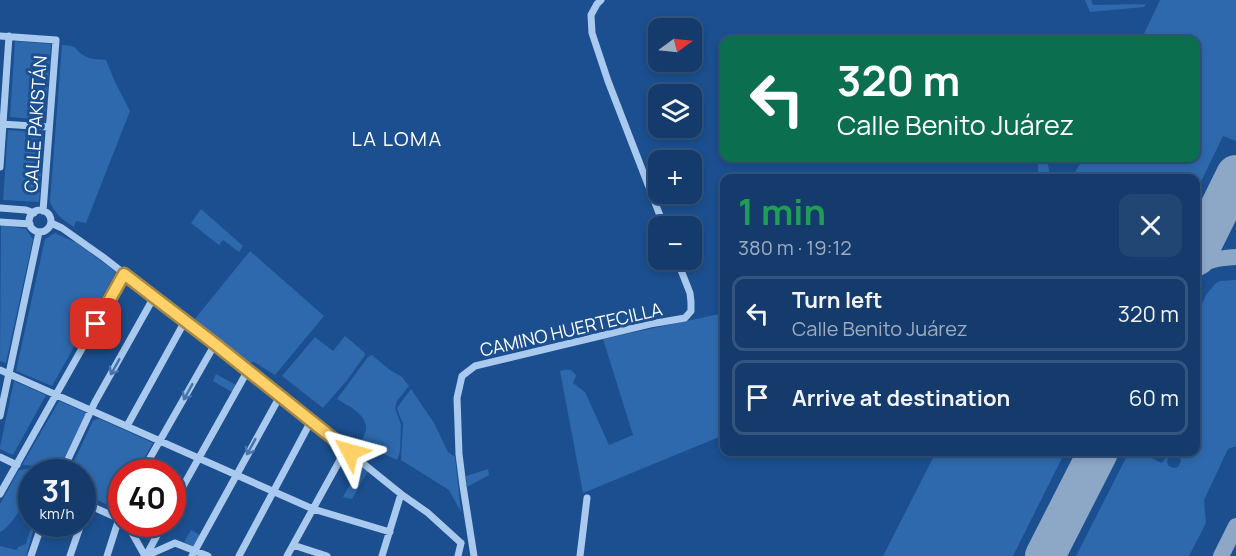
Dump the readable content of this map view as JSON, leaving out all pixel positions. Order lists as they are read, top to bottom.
{
  "streets": {
    "street": ["CALLE PAKISTÁN", "CAMINO HUERTECILLA"]
  },
  "districts": ["LA LOMA"],
  "north": "right",
  "page": {
    "map_buttons": ["+", "−"],
    "turn": ["320 m", "Calle Benito Juárez"],
    "heading": ["1 min", "380 m · 19:12"],
    "list": [
      {
        "name": "Turn left",
        "note": "Calle Benito Juárez",
        "value": "320 m"
      },
      {
        "name": "Arrive at destination",
        "value": "60 m"
      }
    ],
    "speed": "31 km/h",
    "limit": "40"
  }
}
